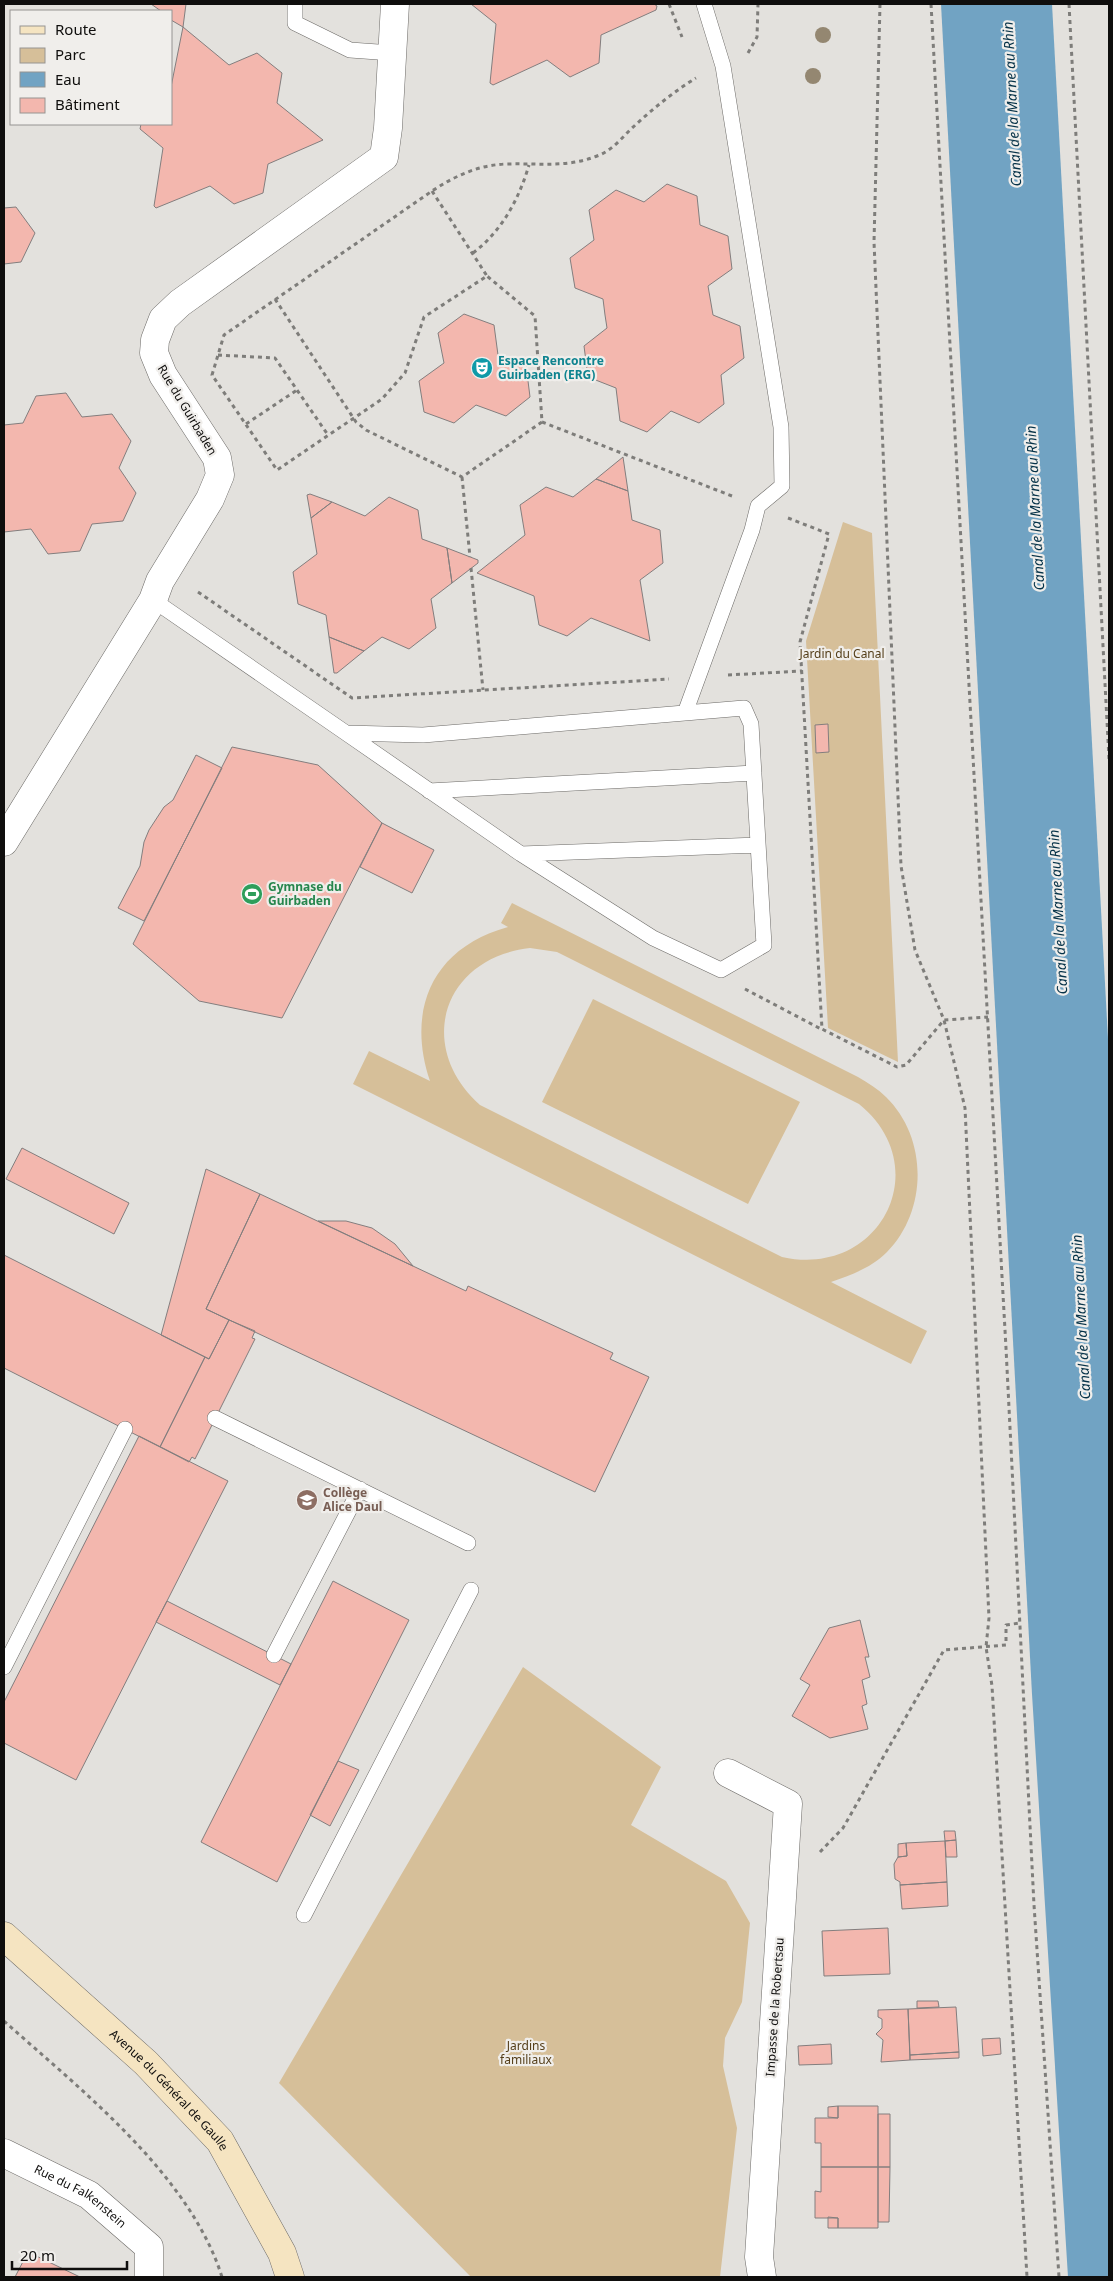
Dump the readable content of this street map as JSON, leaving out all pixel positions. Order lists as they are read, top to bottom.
{
  "streets": {
    "street": [
      "Rue du Guirbaden",
      "Impasse de la Robertsau",
      "Avenue du Général de Gaulle",
      "Rue du Falkenstein"
    ]
  },
  "water": ["Canal de la Marne au Rhin"],
  "parks": ["Jardin du Canal", "Jardins familiaux"],
  "places": {
    "theatre": ["Espace Rencontre Guirbaden (ERG)"],
    "sports": ["Gymnase du Guirbaden"],
    "school or university": ["Collège Alice Daul"]
  },
  "legend": [
    "Route",
    "Parc",
    "Eau",
    "Bâtiment"
  ],
  "scale_bar": "20 m"
}
